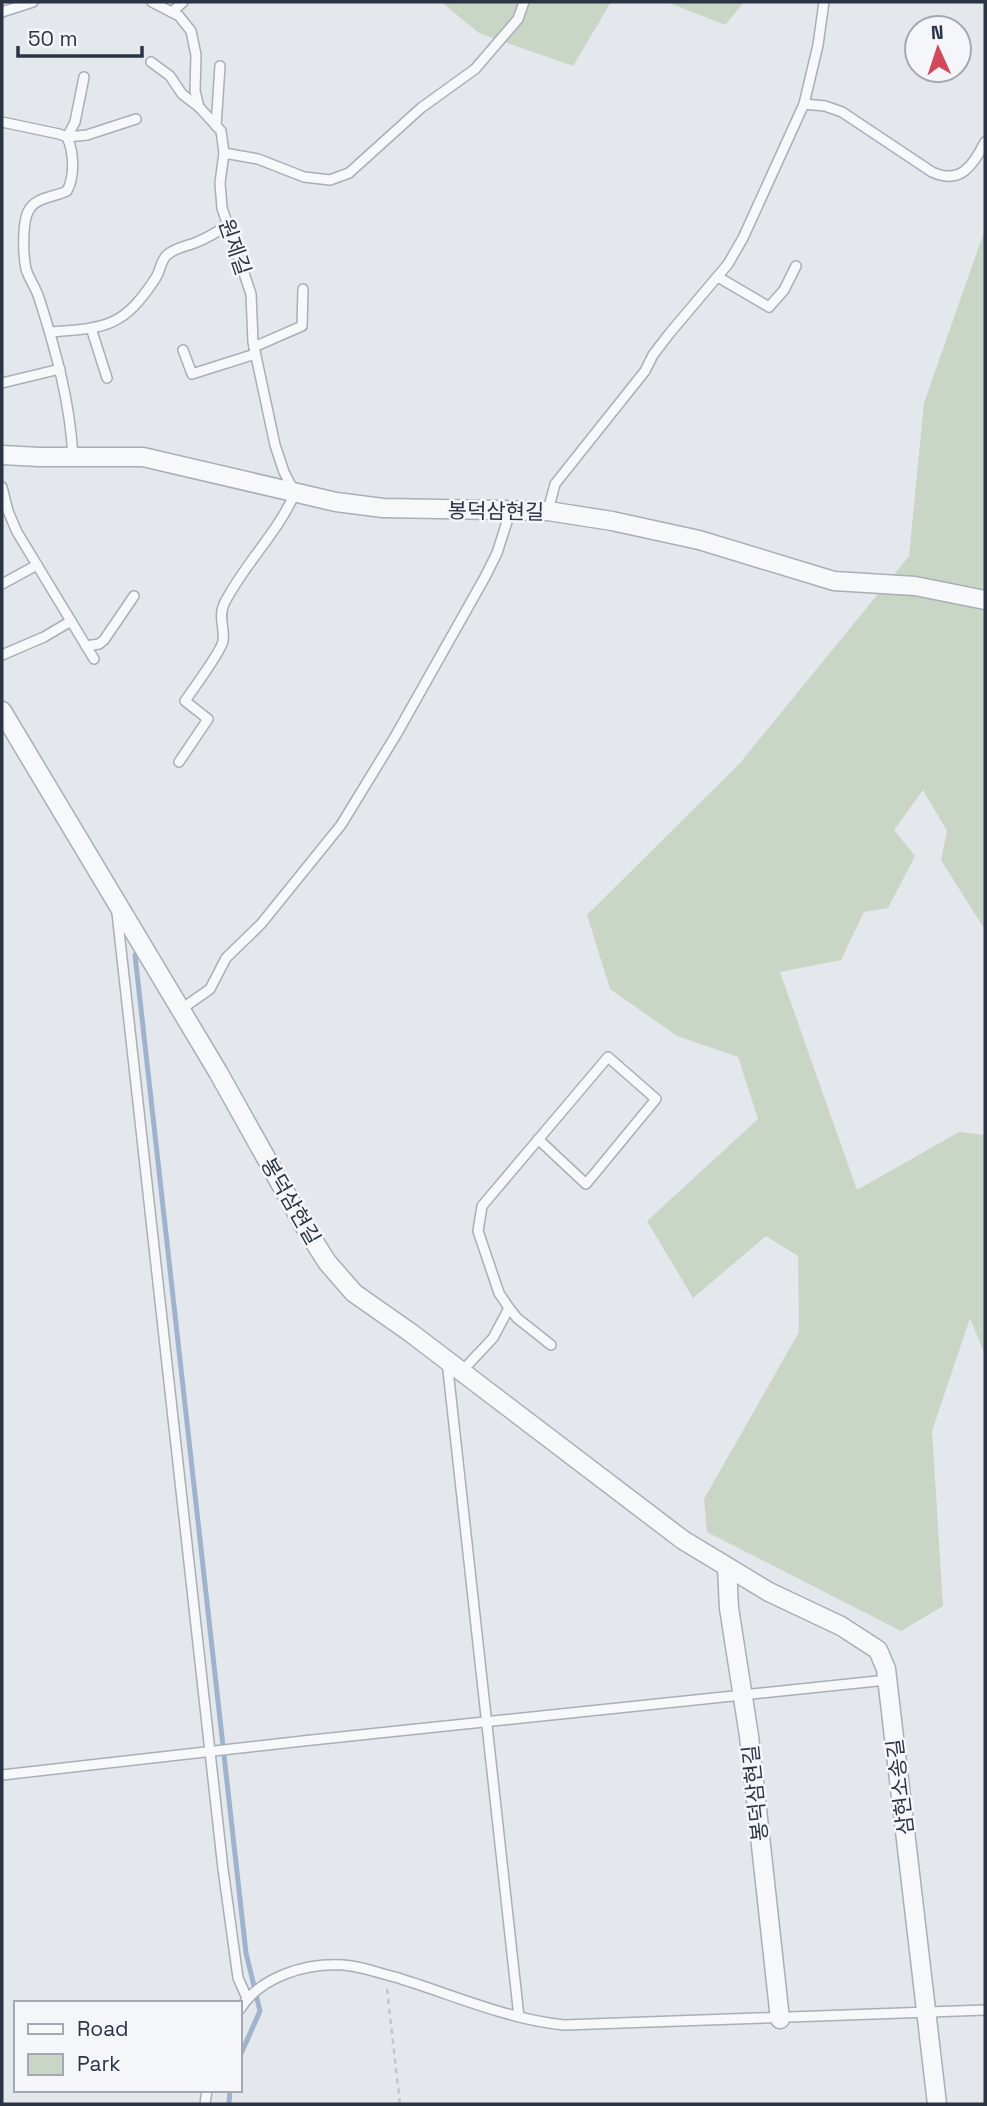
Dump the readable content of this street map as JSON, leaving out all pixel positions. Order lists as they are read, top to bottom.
{
  "streets": {
    "street": ["봉덕삼현길", "삼현소송길"],
    "lane": ["원제길"]
  },
  "crossings": [
    ["원제길", "봉덕삼현길"],
    ["봉덕삼현길", "삼현소송길"]
  ],
  "legend": ["Road", "Park"],
  "scale_bar": "50 m",
  "north": "top"
}
